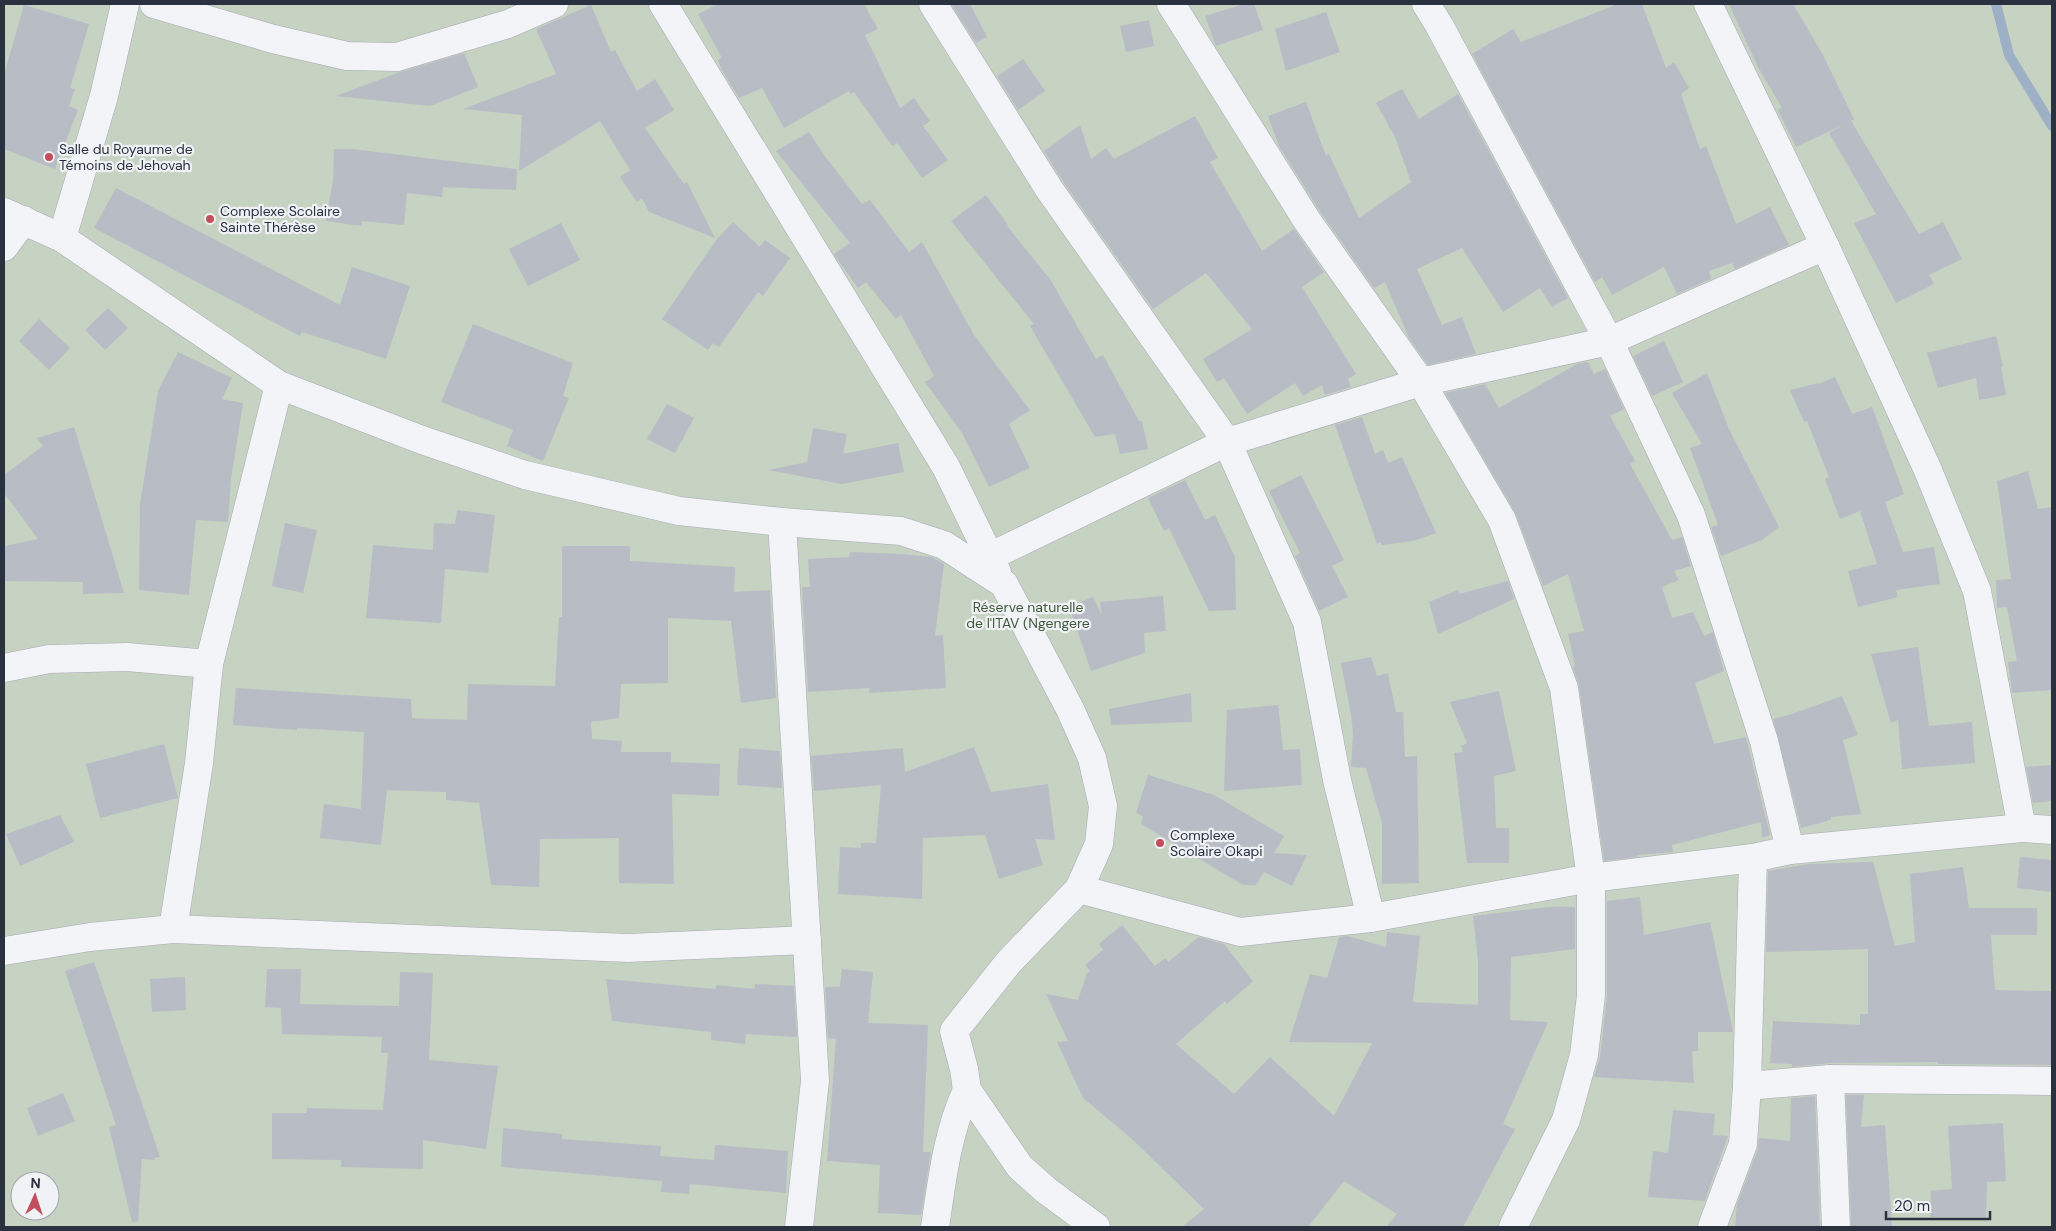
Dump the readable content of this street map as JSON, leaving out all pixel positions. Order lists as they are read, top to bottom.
{
  "parks": ["Réserve naturelle de l'ITAV (Ngengere"],
  "places": ["Salle du Royaume de Témoins de Jehovah", "Complexe Scolaire Sainte Thérèse", "Complexe Scolaire Okapi"],
  "scale_bar": "20 m",
  "north": "top"
}
